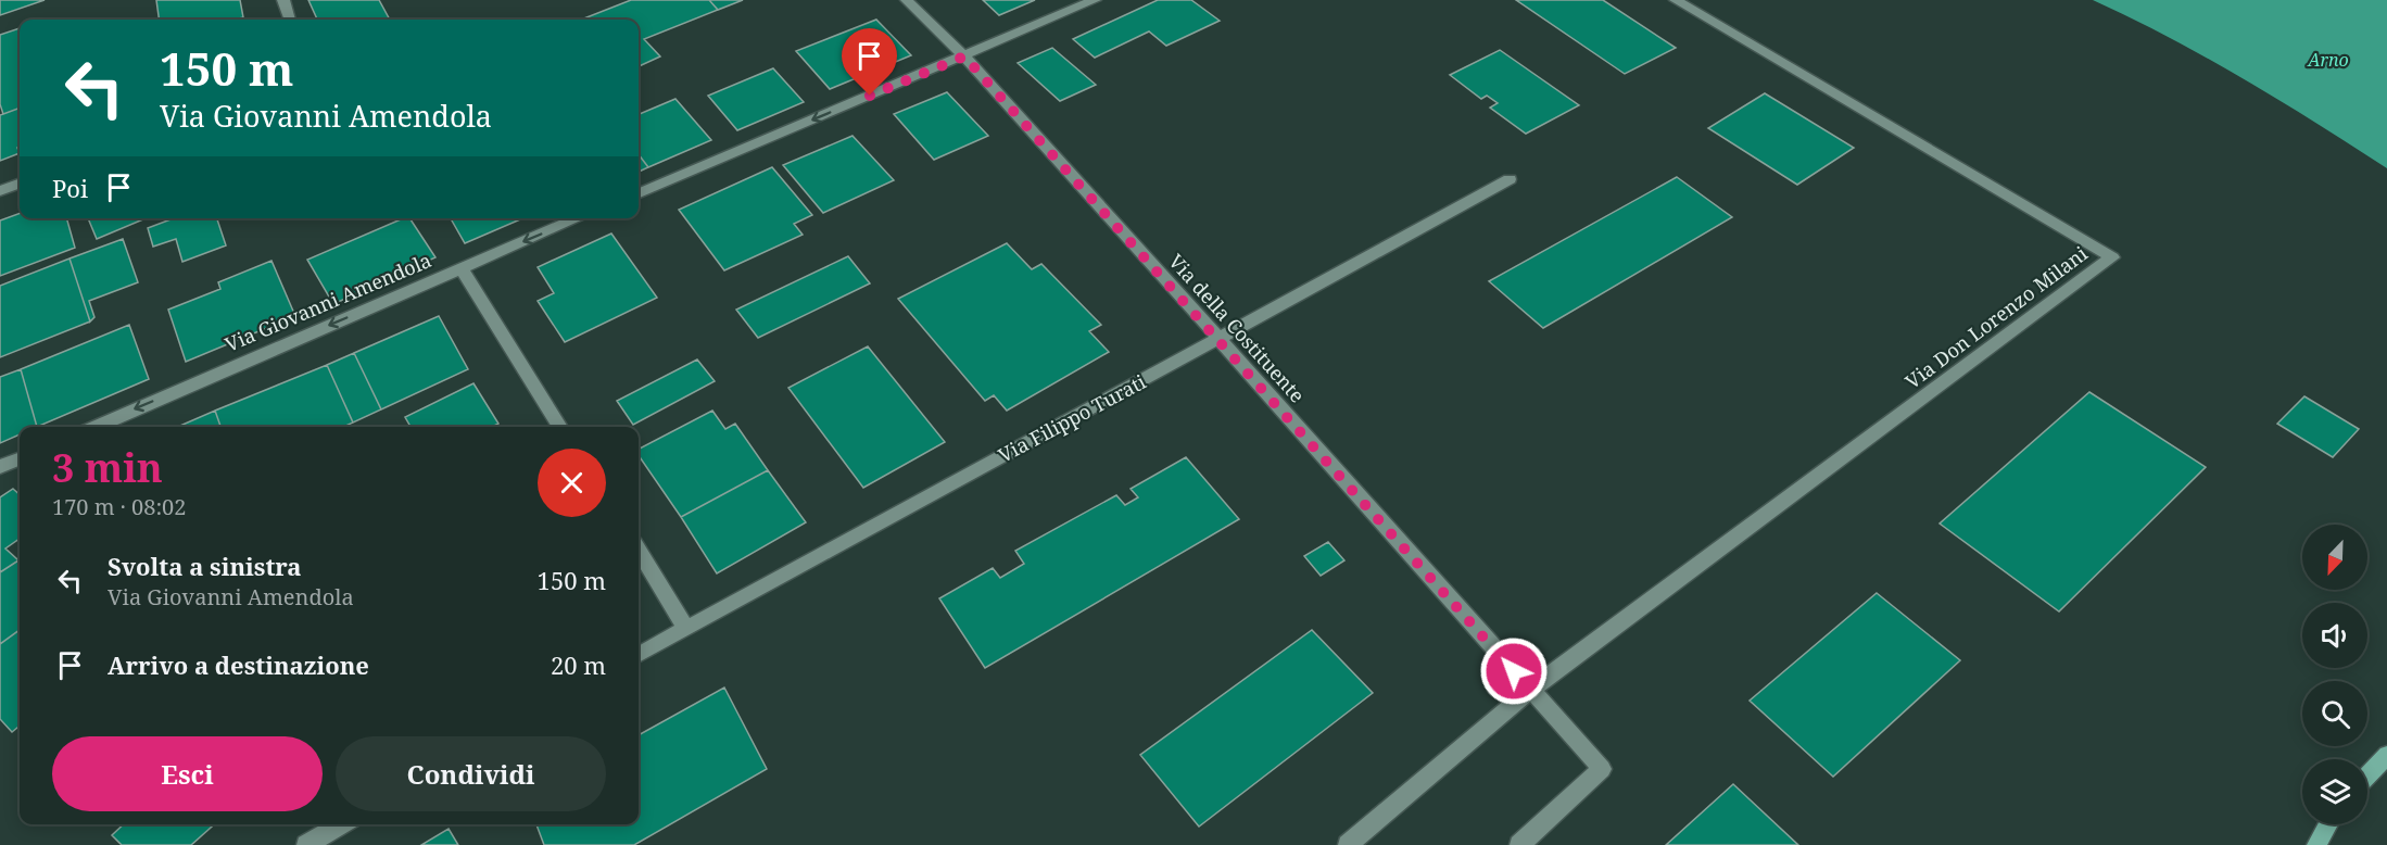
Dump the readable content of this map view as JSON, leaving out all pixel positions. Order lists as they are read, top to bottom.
{
  "streets": {
    "street": [
      "Via Giovanni Amendola",
      "Via Don Lorenzo Milani",
      "Via della Costituente",
      "Via Filippo Turati"
    ]
  },
  "crossings": [
    ["Via Don Lorenzo Milani", "Via della Costituente"],
    ["Via della Costituente", "Via Filippo Turati"]
  ],
  "one_way": ["Via Giovanni Amendola"],
  "water": ["Arno"],
  "north": "bottom left",
  "page": {
    "turn": ["150 m", "Via Giovanni Amendola"],
    "then": "Poi",
    "heading": ["3 min", "170 m · 08:02"],
    "list": [
      {
        "name": "Svolta a sinistra",
        "note": "Via Giovanni Amendola",
        "value": "150 m"
      },
      {
        "name": "Arrivo a destinazione",
        "value": "20 m"
      }
    ],
    "buttons": ["Esci", "Condividi"]
  }
}
